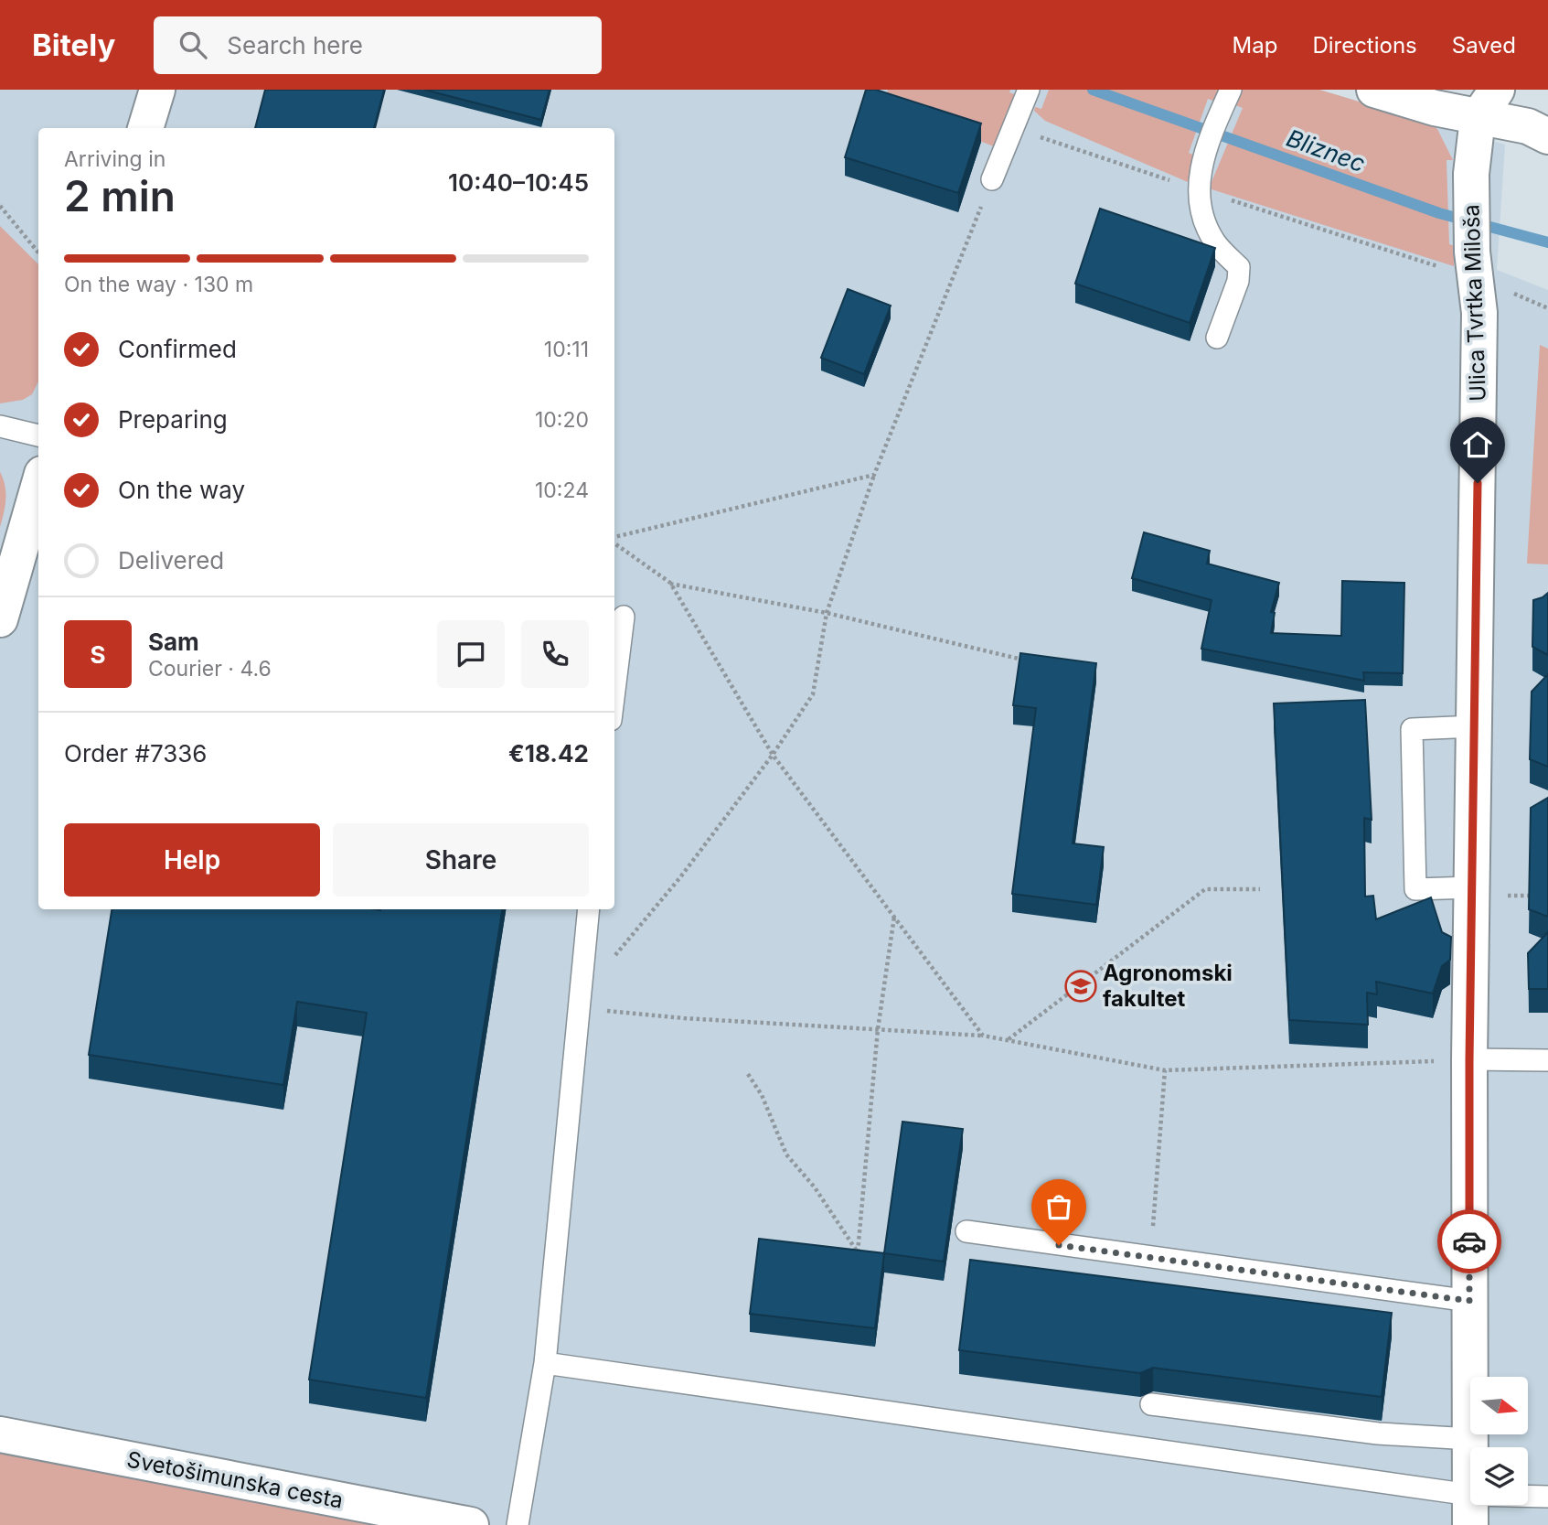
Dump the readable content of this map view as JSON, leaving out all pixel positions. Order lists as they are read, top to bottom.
{
  "streets": {
    "street": ["Ulica Tvrtka Miloša", "Svetošimunska cesta"]
  },
  "water": ["Bliznec"],
  "places": {
    "school or university": ["Agronomski fakultet"]
  },
  "north": "right",
  "page": {
    "header": "Bitely",
    "search": "Search here",
    "nav": ["Map", "Directions", "Saved"],
    "heading": ["2 min", "Arriving in", "10:40–10:45"],
    "panel": [
      "Sam",
      "Courier · 4.6",
      "Order #7336",
      "€18.42"
    ],
    "bar": "On the way · 130 m",
    "list": [
      ["Confirmed", "10:11"],
      ["Preparing", "10:20"],
      ["On the way", "10:24"],
      "Delivered"
    ],
    "round": "S",
    "buttons": ["Help", "Share"]
  }
}
